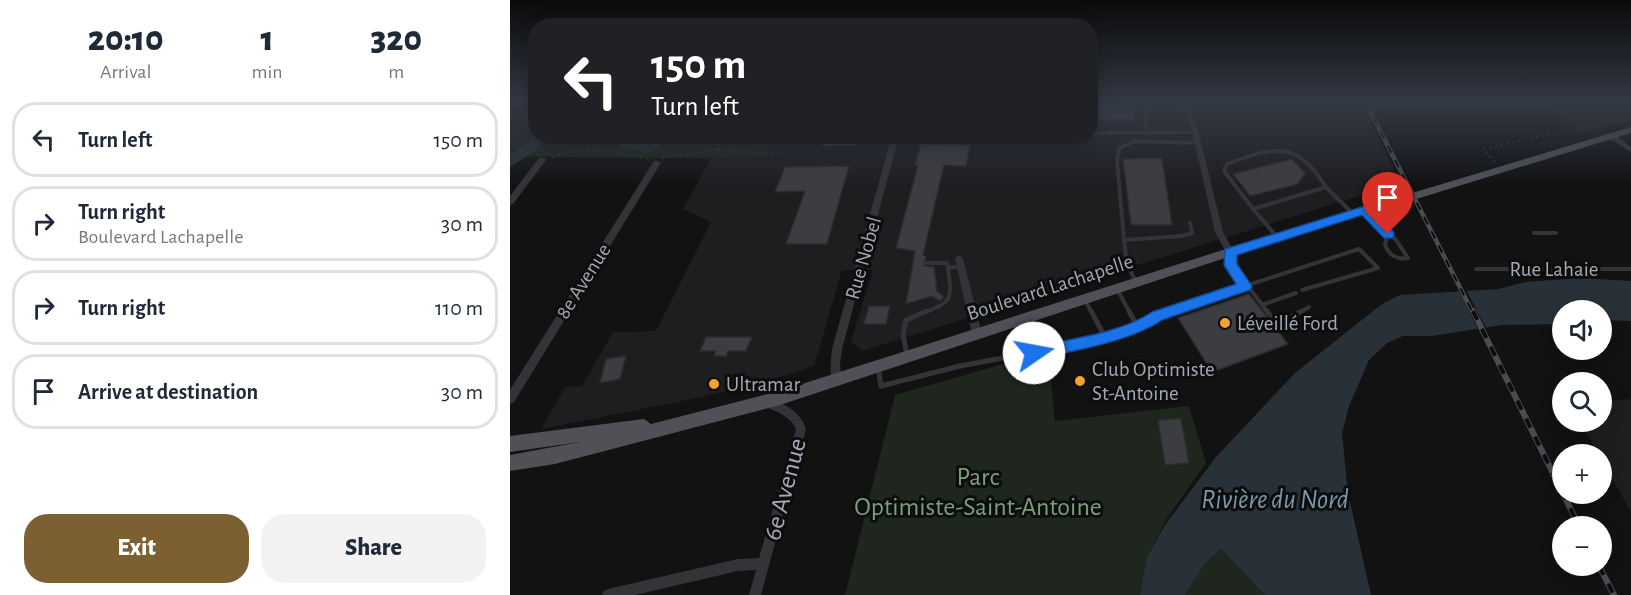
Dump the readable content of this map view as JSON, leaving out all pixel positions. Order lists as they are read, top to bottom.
{
  "streets": {
    "main road": ["Boulevard Lachapelle"],
    "street": ["Rue Nobel", "8e Avenue", "6e Avenue"],
    "lane": ["Rue Lahaie"]
  },
  "crossings": [
    ["Rue Nobel", "Boulevard Lachapelle"],
    ["Boulevard Lachapelle", "6e Avenue"]
  ],
  "water": ["Rivière du Nord"],
  "parks": ["Parc Optimiste-Saint-Antoine"],
  "places": ["Léveillé Ford", "Club Optimiste St-Antoine", "Ultramar"],
  "page": {
    "eta": [
      "20:10",
      "Arrival",
      "1",
      "min",
      "320",
      "m"
    ],
    "turn": ["150 m", "Turn left"],
    "list": [
      {
        "name": "Turn left",
        "value": "150 m"
      },
      {
        "name": "Turn right",
        "note": "Boulevard Lachapelle",
        "value": "30 m"
      },
      {
        "name": "Turn right",
        "value": "110 m"
      },
      {
        "name": "Arrive at destination",
        "value": "30 m"
      }
    ],
    "map_buttons": ["+", "−"],
    "buttons": ["Exit", "Share"]
  }
}
